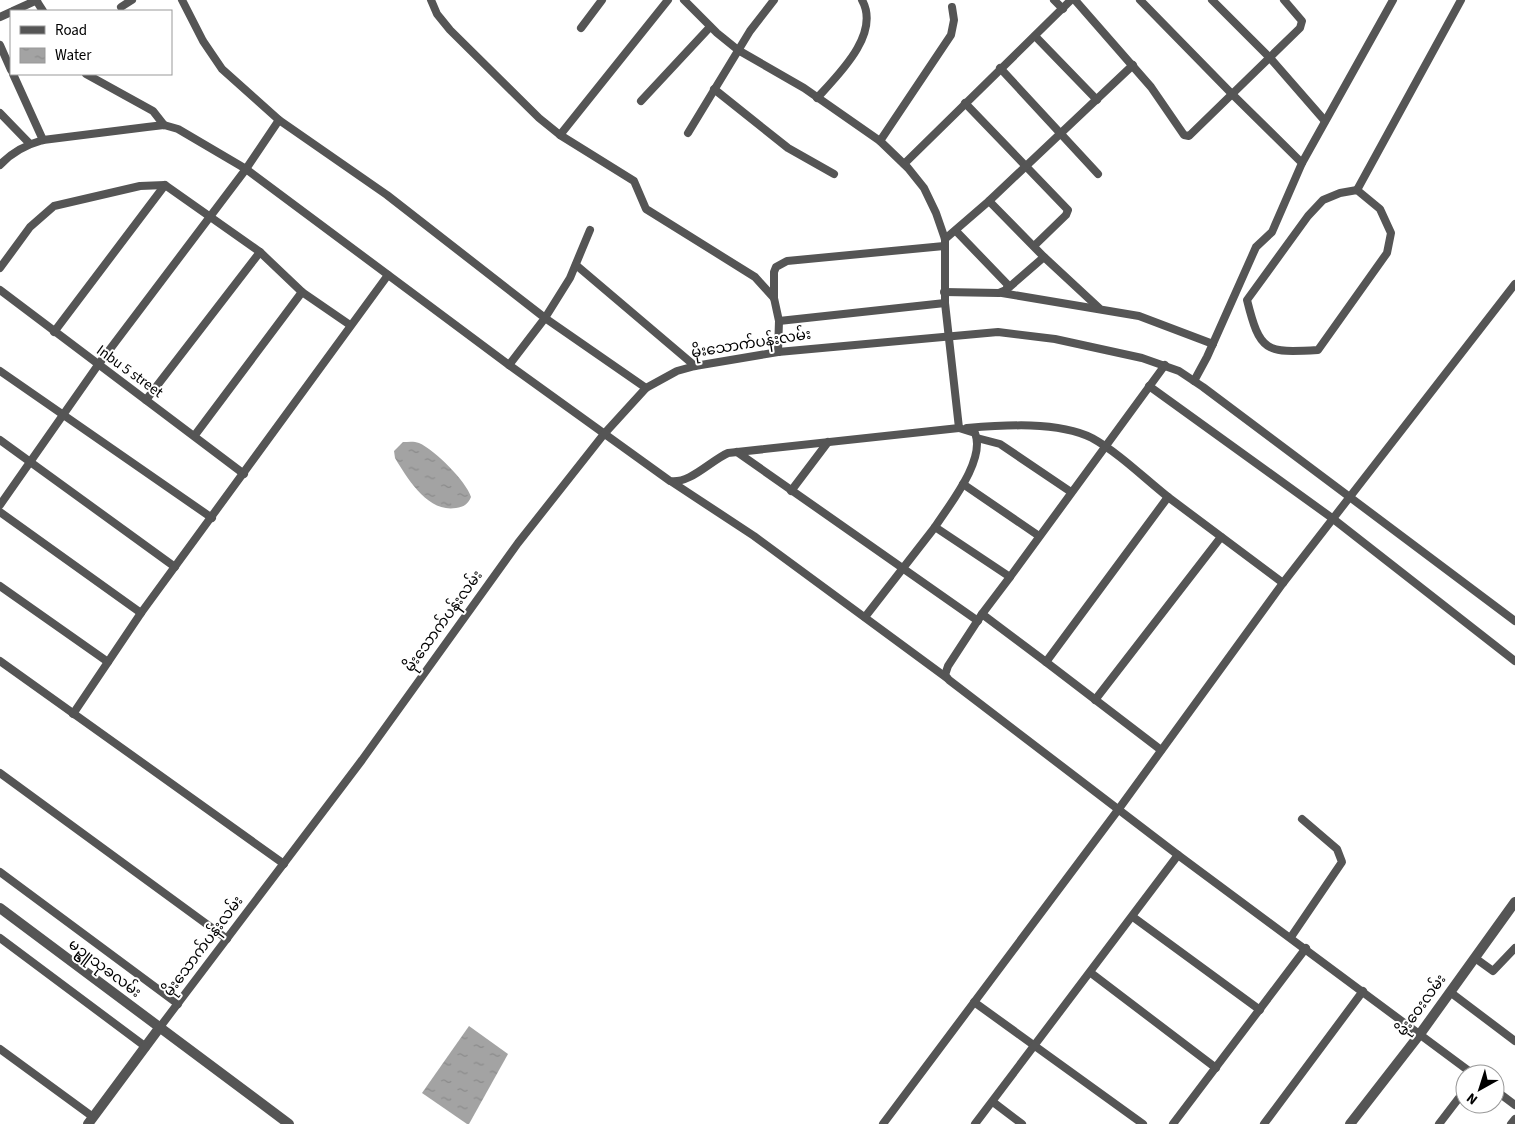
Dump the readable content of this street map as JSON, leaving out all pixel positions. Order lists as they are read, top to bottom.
{
  "streets": {
    "street": [
      "မိုးသောက်ပန်းလမ်း",
      "Inbu 5 street",
      "မဥ္ဇူသုခလမ်း",
      "မိုးဝေးလမ်း"
    ]
  },
  "crossings": [
    ["မိုးသောက်ပန်းလမ်း", "မဥ္ဇူသုခလမ်း"]
  ],
  "legend": ["Road", "Water"],
  "north": "bottom left"
}
